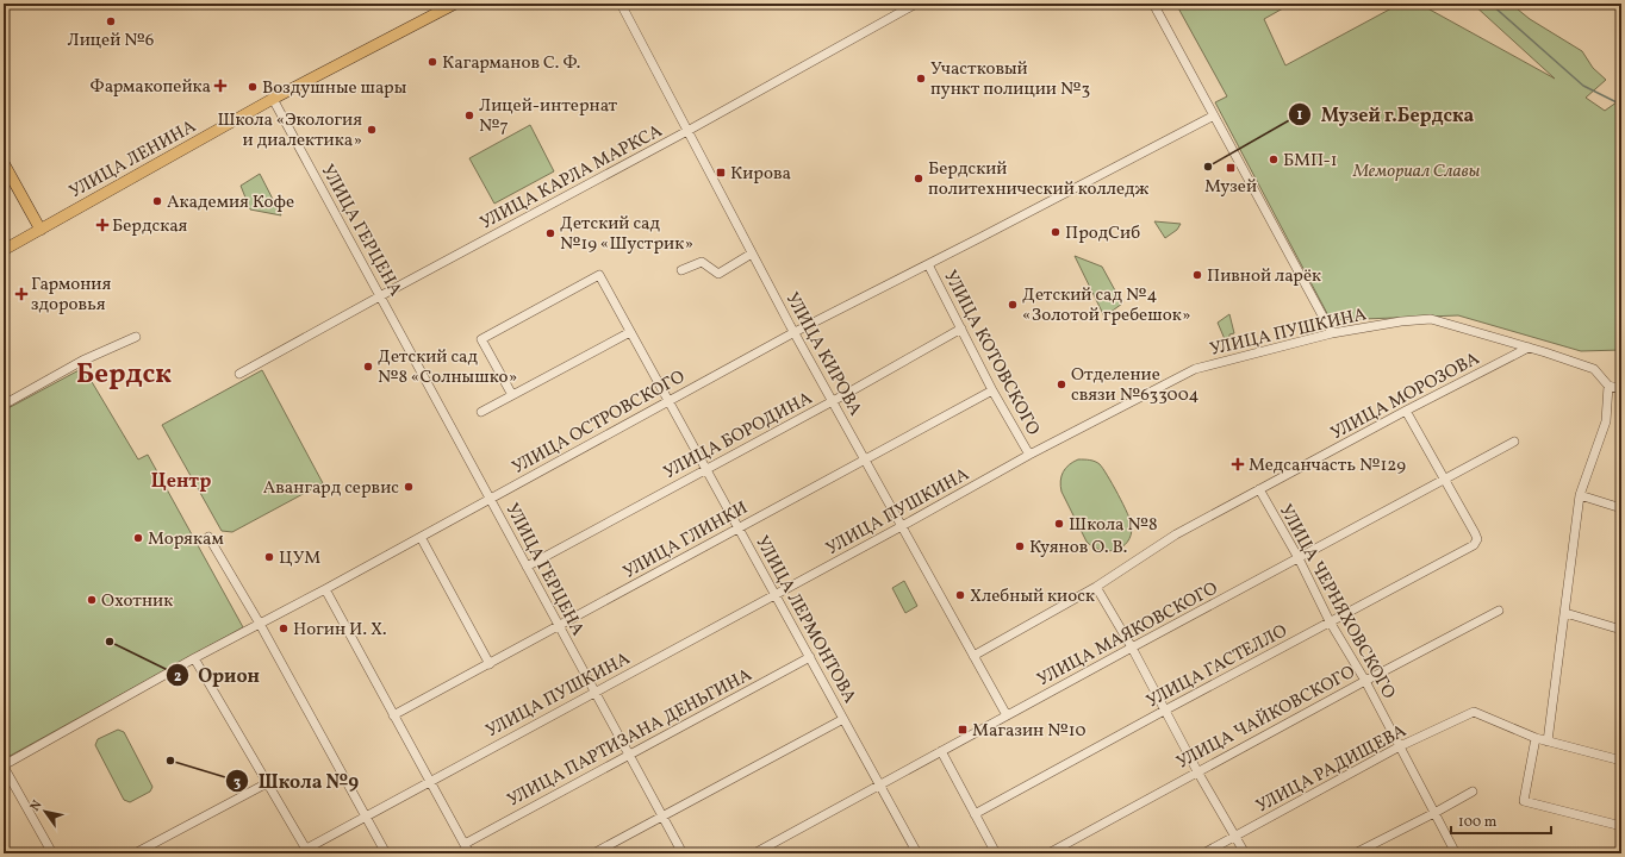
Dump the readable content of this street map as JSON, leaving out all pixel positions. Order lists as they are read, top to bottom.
{
  "streets": {
    "main road": ["УЛИЦА ЛЕНИНА"],
    "street": [
      "УЛИЦА КАРЛА МАРКСА",
      "УЛИЦА ГЕРЦЕНА",
      "УЛИЦА ПУШКИНА",
      "УЛИЦА КОТОВСКОГО",
      "УЛИЦА КИРОВА",
      "УЛИЦА МОРОЗОВА",
      "УЛИЦА ОСТРОВСКОГО",
      "УЛИЦА БОРОДИНА",
      "УЛИЦА ГЛИНКИ",
      "УЛИЦА ЧЕРНЯХОВСКОГО",
      "УЛИЦА ЛЕРМОНТОВА",
      "УЛИЦА МАЯКОВСКОГО",
      "УЛИЦА ГАСТЕЛЛО",
      "УЛИЦА ЧАЙКОВСКОГО",
      "УЛИЦА ПАРТИЗАНА ДЕНЬГИНА",
      "УЛИЦА РАДИЩЕВА"
    ]
  },
  "crossings": [
    ["УЛИЦА ЛЕНИНА", "УЛИЦА ГЕРЦЕНА"],
    ["УЛИЦА КАРЛА МАРКСА", "УЛИЦА ГЕРЦЕНА"],
    ["УЛИЦА КАРЛА МАРКСА", "УЛИЦА КИРОВА"],
    ["УЛИЦА ГЕРЦЕНА", "УЛИЦА ПУШКИНА"],
    ["УЛИЦА ГЕРЦЕНА", "УЛИЦА ОСТРОВСКОГО"],
    ["УЛИЦА ГЕРЦЕНА", "УЛИЦА БОРОДИНА"],
    ["УЛИЦА ГЕРЦЕНА", "УЛИЦА ГЛИНКИ"],
    ["УЛИЦА ГЕРЦЕНА", "УЛИЦА ПАРТИЗАНА ДЕНЬГИНА"],
    ["УЛИЦА ПУШКИНА", "УЛИЦА КОТОВСКОГО"],
    ["УЛИЦА ПУШКИНА", "УЛИЦА КИРОВА"],
    ["УЛИЦА ПУШКИНА", "УЛИЦА МОРОЗОВА"],
    ["УЛИЦА ПУШКИНА", "УЛИЦА ЛЕРМОНТОВА"],
    ["УЛИЦА КОТОВСКОГО", "УЛИЦА ОСТРОВСКОГО"],
    ["УЛИЦА КОТОВСКОГО", "УЛИЦА БОРОДИНА"],
    ["УЛИЦА КОТОВСКОГО", "УЛИЦА ГЛИНКИ"],
    ["УЛИЦА КИРОВА", "УЛИЦА МОРОЗОВА"],
    ["УЛИЦА КИРОВА", "УЛИЦА ОСТРОВСКОГО"],
    ["УЛИЦА КИРОВА", "УЛИЦА БОРОДИНА"],
    ["УЛИЦА КИРОВА", "УЛИЦА ГЛИНКИ"],
    ["УЛИЦА КИРОВА", "УЛИЦА МАЯКОВСКОГО"],
    ["УЛИЦА МОРОЗОВА", "УЛИЦА ЧЕРНЯХОВСКОГО"],
    ["УЛИЦА ОСТРОВСКОГО", "УЛИЦА ЛЕРМОНТОВА"],
    ["УЛИЦА БОРОДИНА", "УЛИЦА ЛЕРМОНТОВА"],
    ["УЛИЦА ГЛИНКИ", "УЛИЦА ЛЕРМОНТОВА"],
    ["УЛИЦА ЧЕРНЯХОВСКОГО", "УЛИЦА МАЯКОВСКОГО"],
    ["УЛИЦА ЧЕРНЯХОВСКОГО", "УЛИЦА ГАСТЕЛЛО"],
    ["УЛИЦА ЧЕРНЯХОВСКОГО", "УЛИЦА ЧАЙКОВСКОГО"],
    ["УЛИЦА ЧЕРНЯХОВСКОГО", "УЛИЦА РАДИЩЕВА"],
    ["УЛИЦА ЛЕРМОНТОВА", "УЛИЦА МАЯКОВСКОГО"],
    ["УЛИЦА ЛЕРМОНТОВА", "УЛИЦА ПАРТИЗАНА ДЕНЬГИНА"],
    ["УЛИЦА МАЯКОВСКОГО", "УЛИЦА ГАСТЕЛЛО"]
  ],
  "districts": ["Бердск", "Центр"],
  "parks": ["Мемориал Славы"],
  "places": {
    "other": [
      "Лицей №6",
      "Кагарманов С. Ф.",
      "Участковый пункт полиции №3",
      "Воздушные шары",
      "Лицей-интернат №7",
      "Школа «Экология и диалектика»",
      "БМП-1",
      "Музей г.Бердска",
      "Бердский политехнический колледж",
      "Академия Кофе",
      "ПродСиб",
      "Детский сад №19 «Шустрик»",
      "Пивной ларёк",
      "Детский сад №4 «Золотой гребешок»",
      "Детский сад №8 «Солнышко»",
      "Отделение связи №633004",
      "Авангард сервис",
      "Школа №8",
      "Морякам",
      "Куянов О. В.",
      "ЦУМ",
      "Хлебный киоск",
      "Охотник",
      "Ногин И. Х.",
      "Орион",
      "Школа №9"
    ],
    "health": [
      "Фармакопейка",
      "Бердская",
      "Гармония здоровья",
      "Медсанчасть №129"
    ],
    "transit": ["Музей", "Кирова", "Магазин №10"]
  },
  "scale_bar": "100 m",
  "north": "top left"
}
